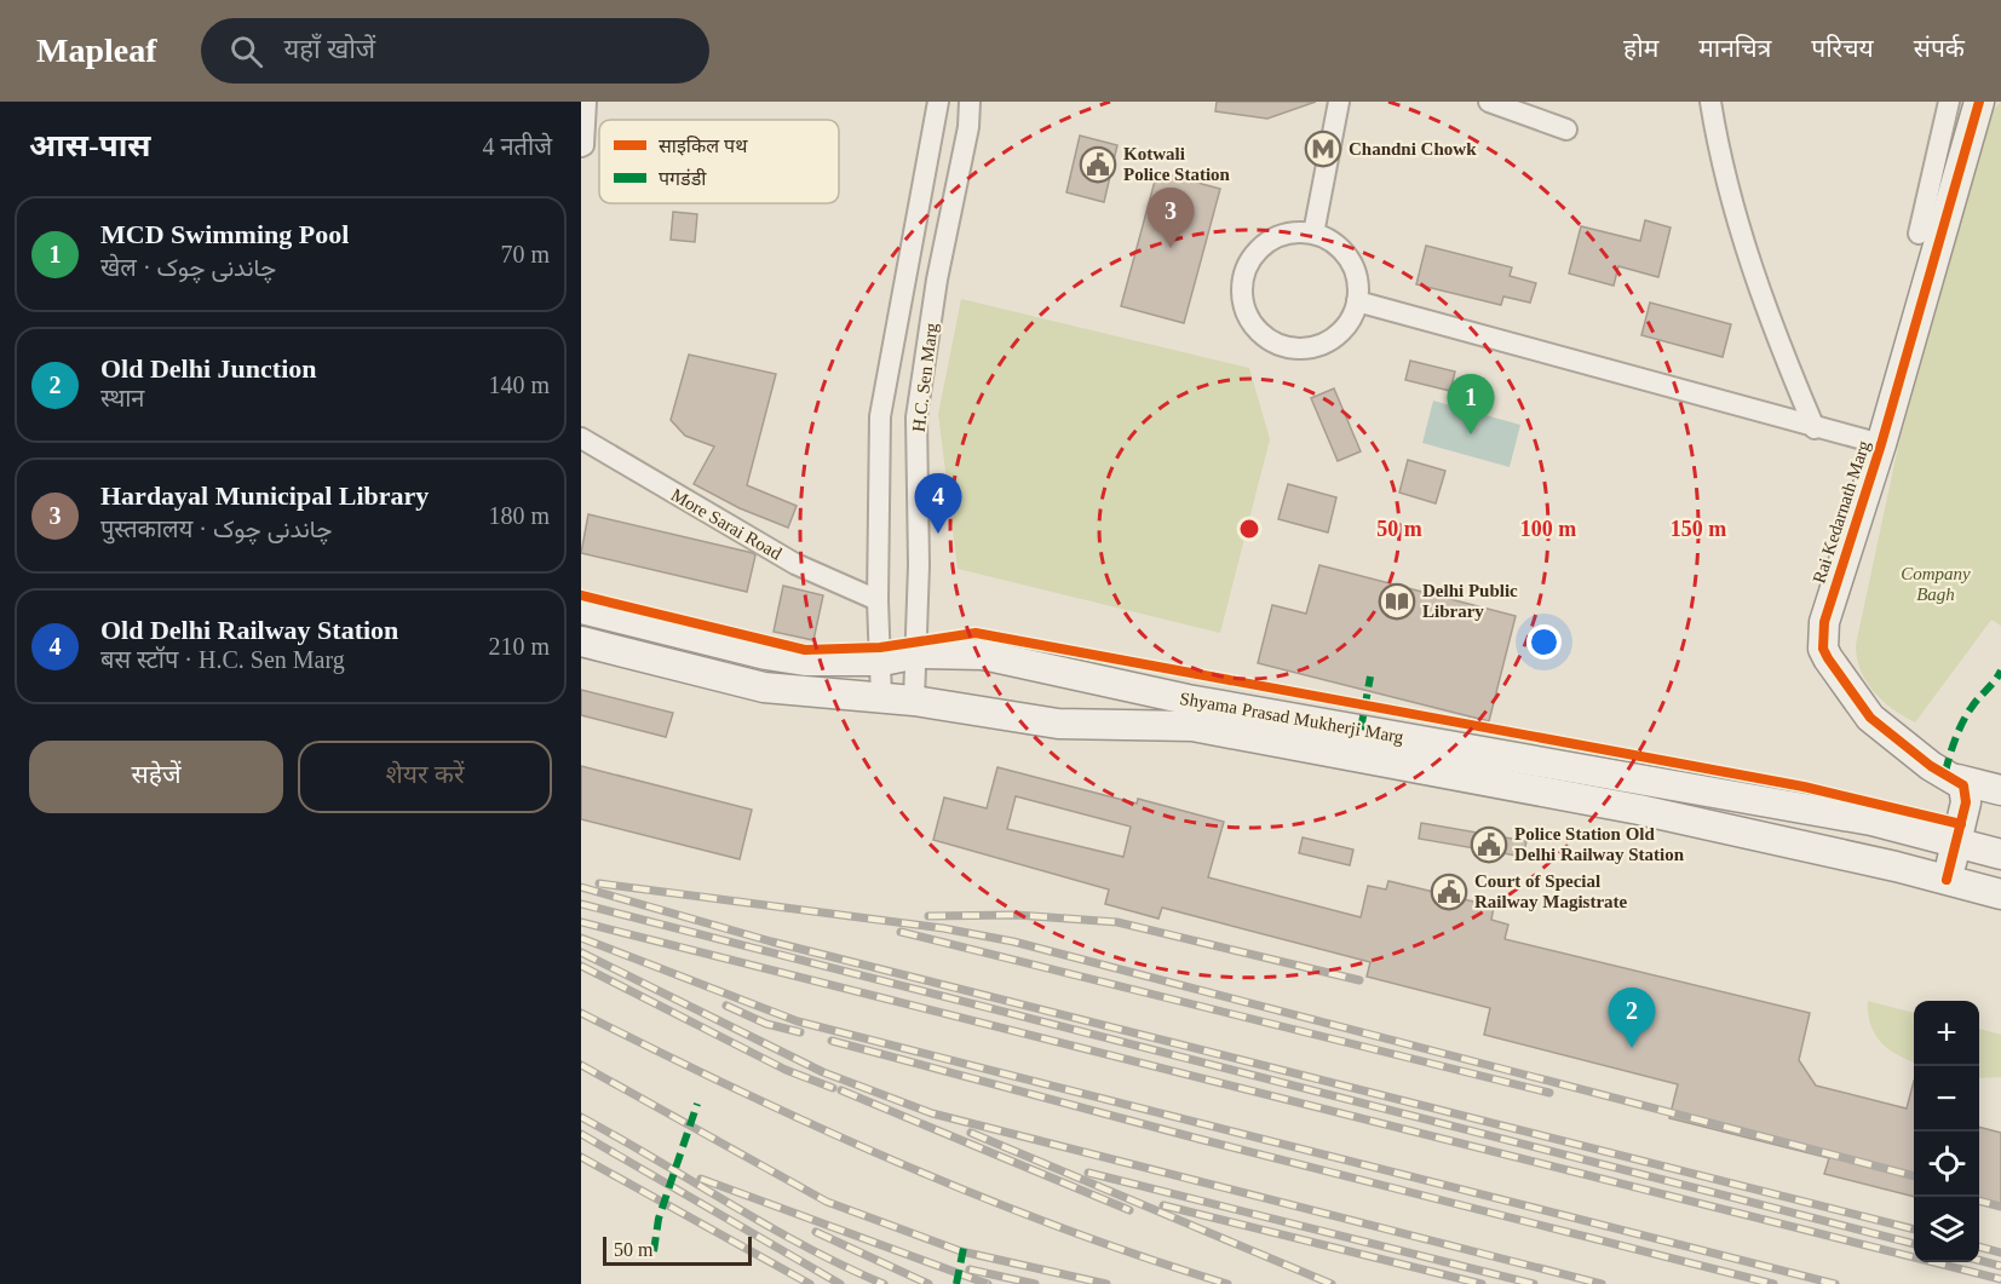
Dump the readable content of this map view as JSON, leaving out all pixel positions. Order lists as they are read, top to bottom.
{
  "streets": {
    "main road": ["Rai Kedarnath Marg", "Shyama Prasad Mukherji Marg"],
    "street": ["H.C. Sen Marg", "More Sarai Road"]
  },
  "crossings": [
    ["H.C. Sen Marg", "More Sarai Road"],
    ["H.C. Sen Marg", "Shyama Prasad Mukherji Marg"]
  ],
  "parks": ["Company Bagh"],
  "places": {
    "metro station": ["Chandni Chowk"],
    "public building": ["Kotwali Police Station", "Police Station Old Delhi Railway Station", "Court of Special Railway Magistrate"],
    "library": ["Delhi Public Library"]
  },
  "legend": ["साइकिल पथ", "पगडंडी"],
  "scale_bar": "50 m",
  "page": {
    "header": "Mapleaf",
    "search": "यहाँ खोजें",
    "nav": [
      "होम",
      "मानचित्र",
      "परिचय",
      "संपर्क"
    ],
    "heading": ["आस-पास", "4 नतीजे"],
    "pins": [
      "3",
      "1",
      "4",
      "2"
    ],
    "list": [
      {
        "mark": "1",
        "name": "MCD Swimming Pool",
        "note": "खेल · چاندنی چوک",
        "value": "70 m"
      },
      {
        "mark": "2",
        "name": "Old Delhi Junction",
        "note": "स्थान",
        "value": "140 m"
      },
      {
        "mark": "3",
        "name": "Hardayal Municipal Library",
        "note": "पुस्तकालय · چاندنی چوک",
        "value": "180 m"
      },
      {
        "mark": "4",
        "name": "Old Delhi Railway Station",
        "note": "बस स्टॉप · H.C. Sen Marg",
        "value": "210 m"
      }
    ],
    "buttons": ["सहेजें", "शेयर करें"],
    "map_buttons": ["+", "−"],
    "scale": "50 m"
  },
  "rings": ["50 m", "100 m", "150 m"]
}
